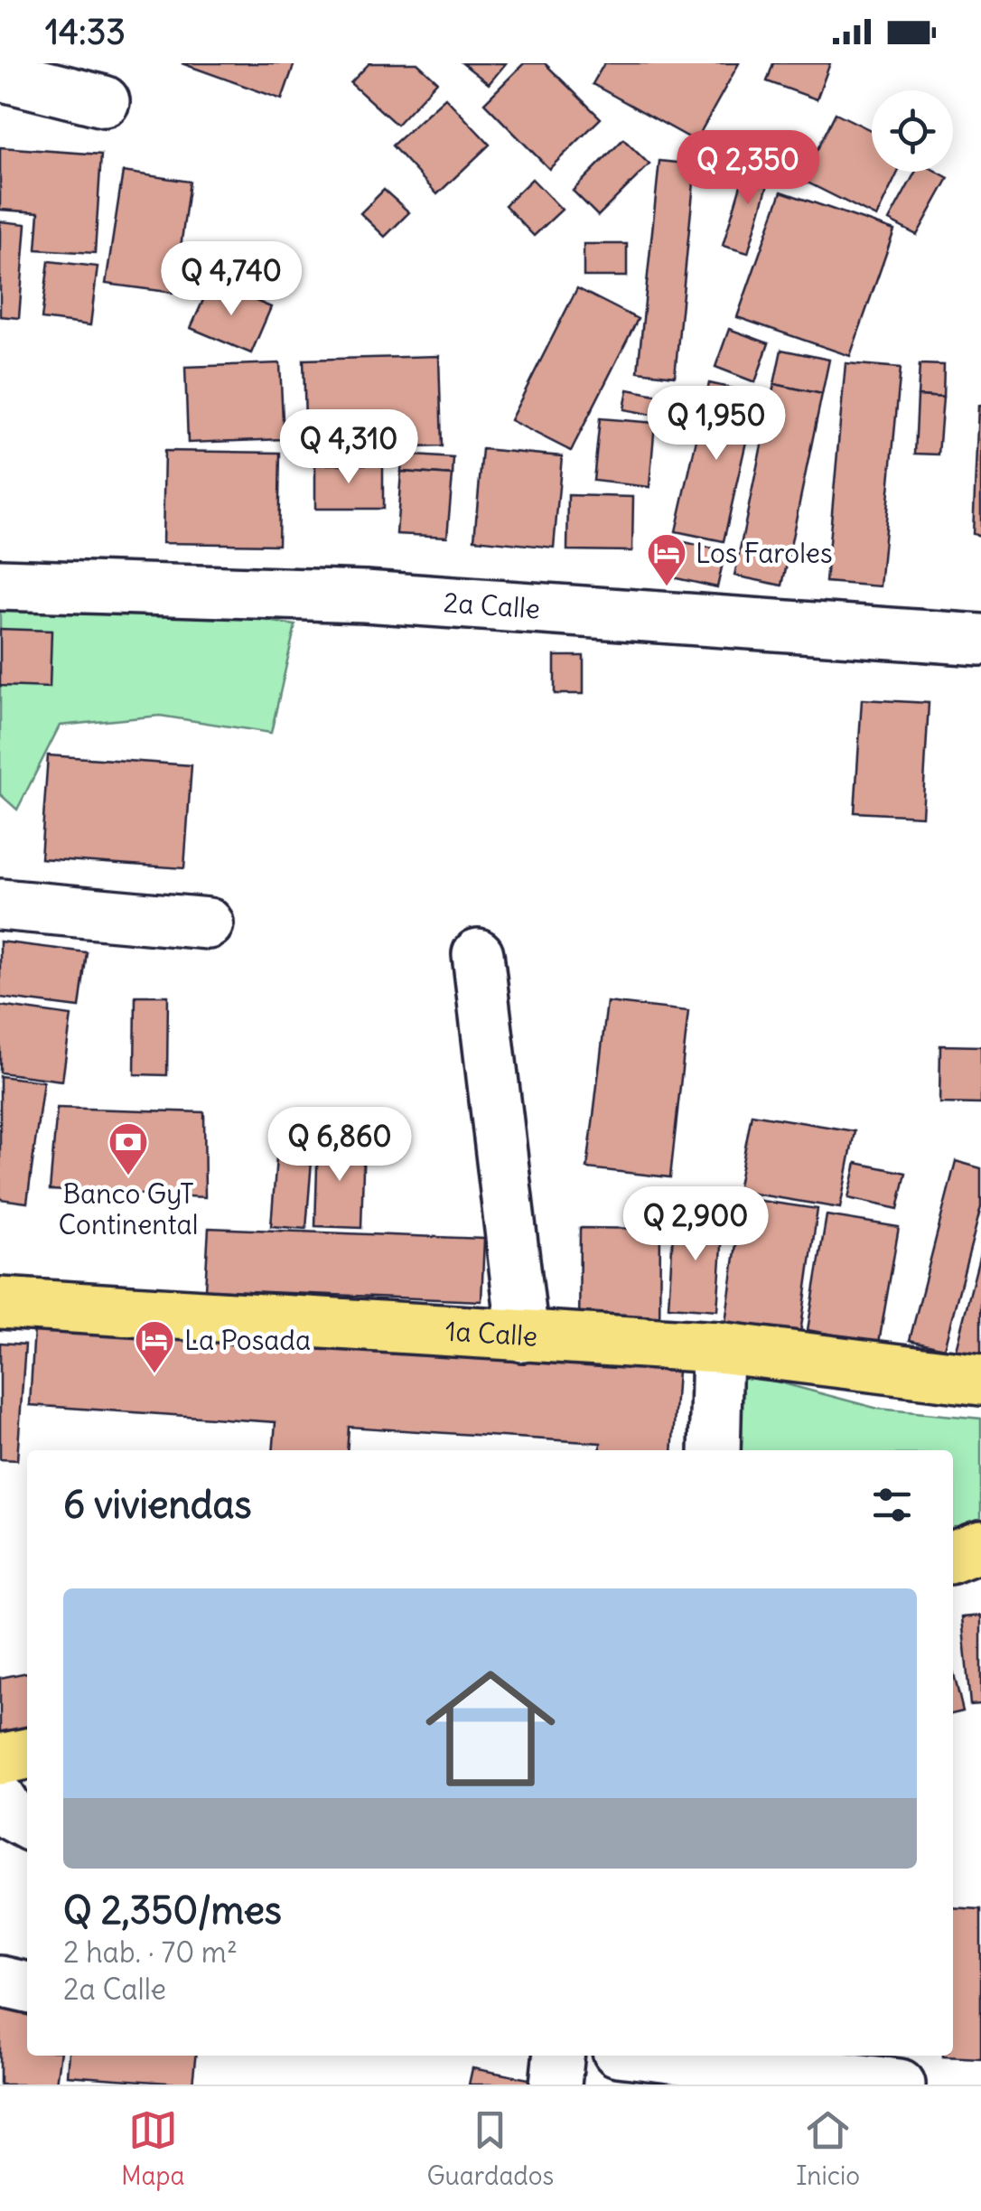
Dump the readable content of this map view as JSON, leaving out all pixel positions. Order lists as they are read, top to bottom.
{
  "streets": {
    "main road": ["1a Calle"],
    "street": ["2a Calle"]
  },
  "places": {
    "hotel": ["Los Faroles", "La Posada"],
    "bank": ["Banco GyT Continental"]
  },
  "page": {
    "status": "14:33",
    "price": [
      "Q 2,350",
      "Q 4,740",
      "Q 1,950",
      "Q 4,310",
      "Q 6,860",
      "Q 2,900"
    ],
    "heading": "6 viviendas",
    "list": [
      {
        "name": "Q 2,350/mes",
        "note": "2 hab. · 70 m² · 2a Calle"
      }
    ],
    "tabs": ["Mapa", "Guardados", "Inicio"]
  }
}
